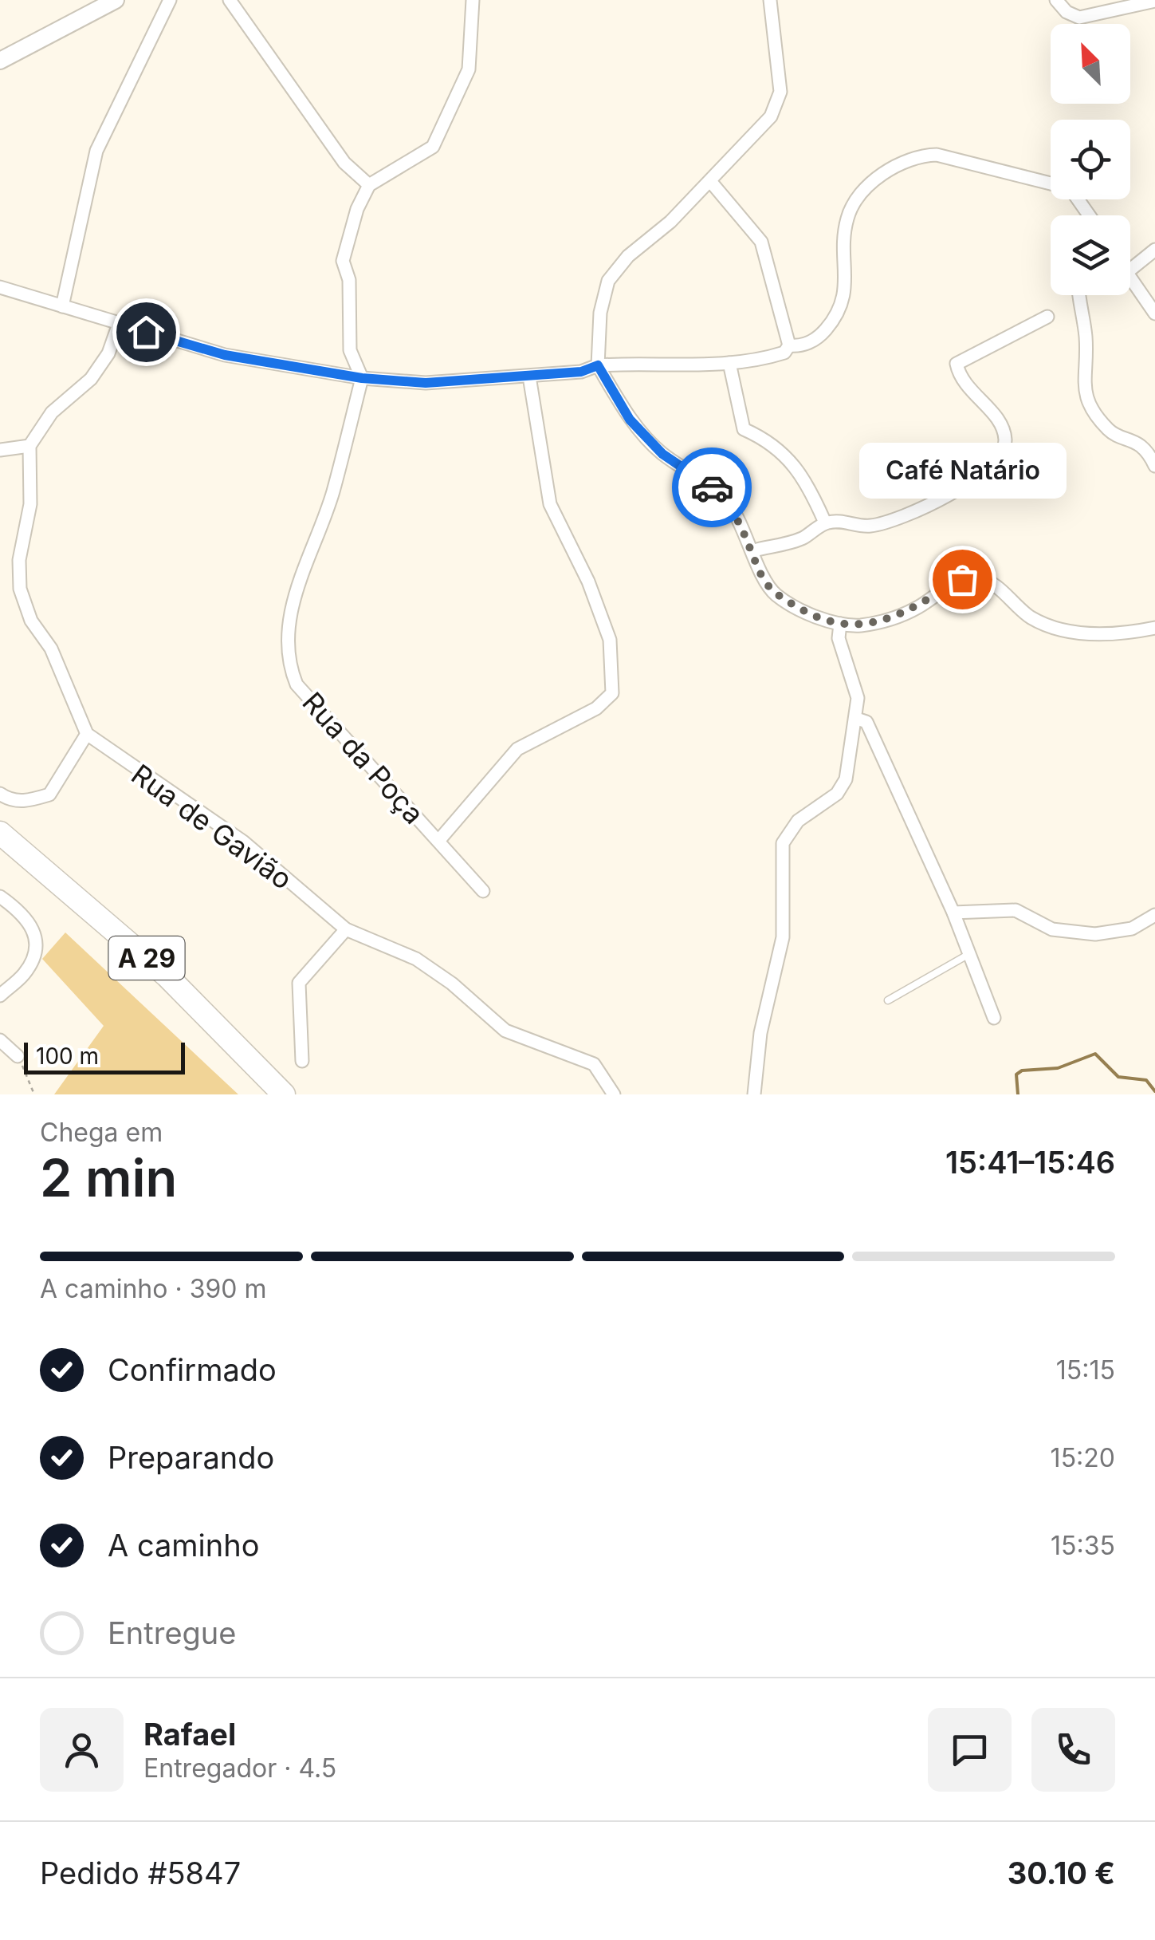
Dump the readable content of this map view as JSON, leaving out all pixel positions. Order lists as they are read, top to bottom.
{
  "streets": {
    "highway": ["A 29"],
    "street": ["Rua da Poça", "Rua de Gavião"]
  },
  "places": ["Café Natário"],
  "scale_bar": "100 m",
  "north": "top left",
  "page": {
    "bubble": "Café Natário",
    "scale": "100 m",
    "heading": ["2 min", "Chega em", "15:41–15:46"],
    "panel": [
      "Rafael",
      "Entregador · 4.5",
      "Pedido #5847",
      "30.10 €"
    ],
    "bar": "A caminho · 390 m",
    "list": [
      ["Confirmado", "15:15"],
      ["Preparando", "15:20"],
      ["A caminho", "15:35"],
      "Entregue"
    ]
  }
}
